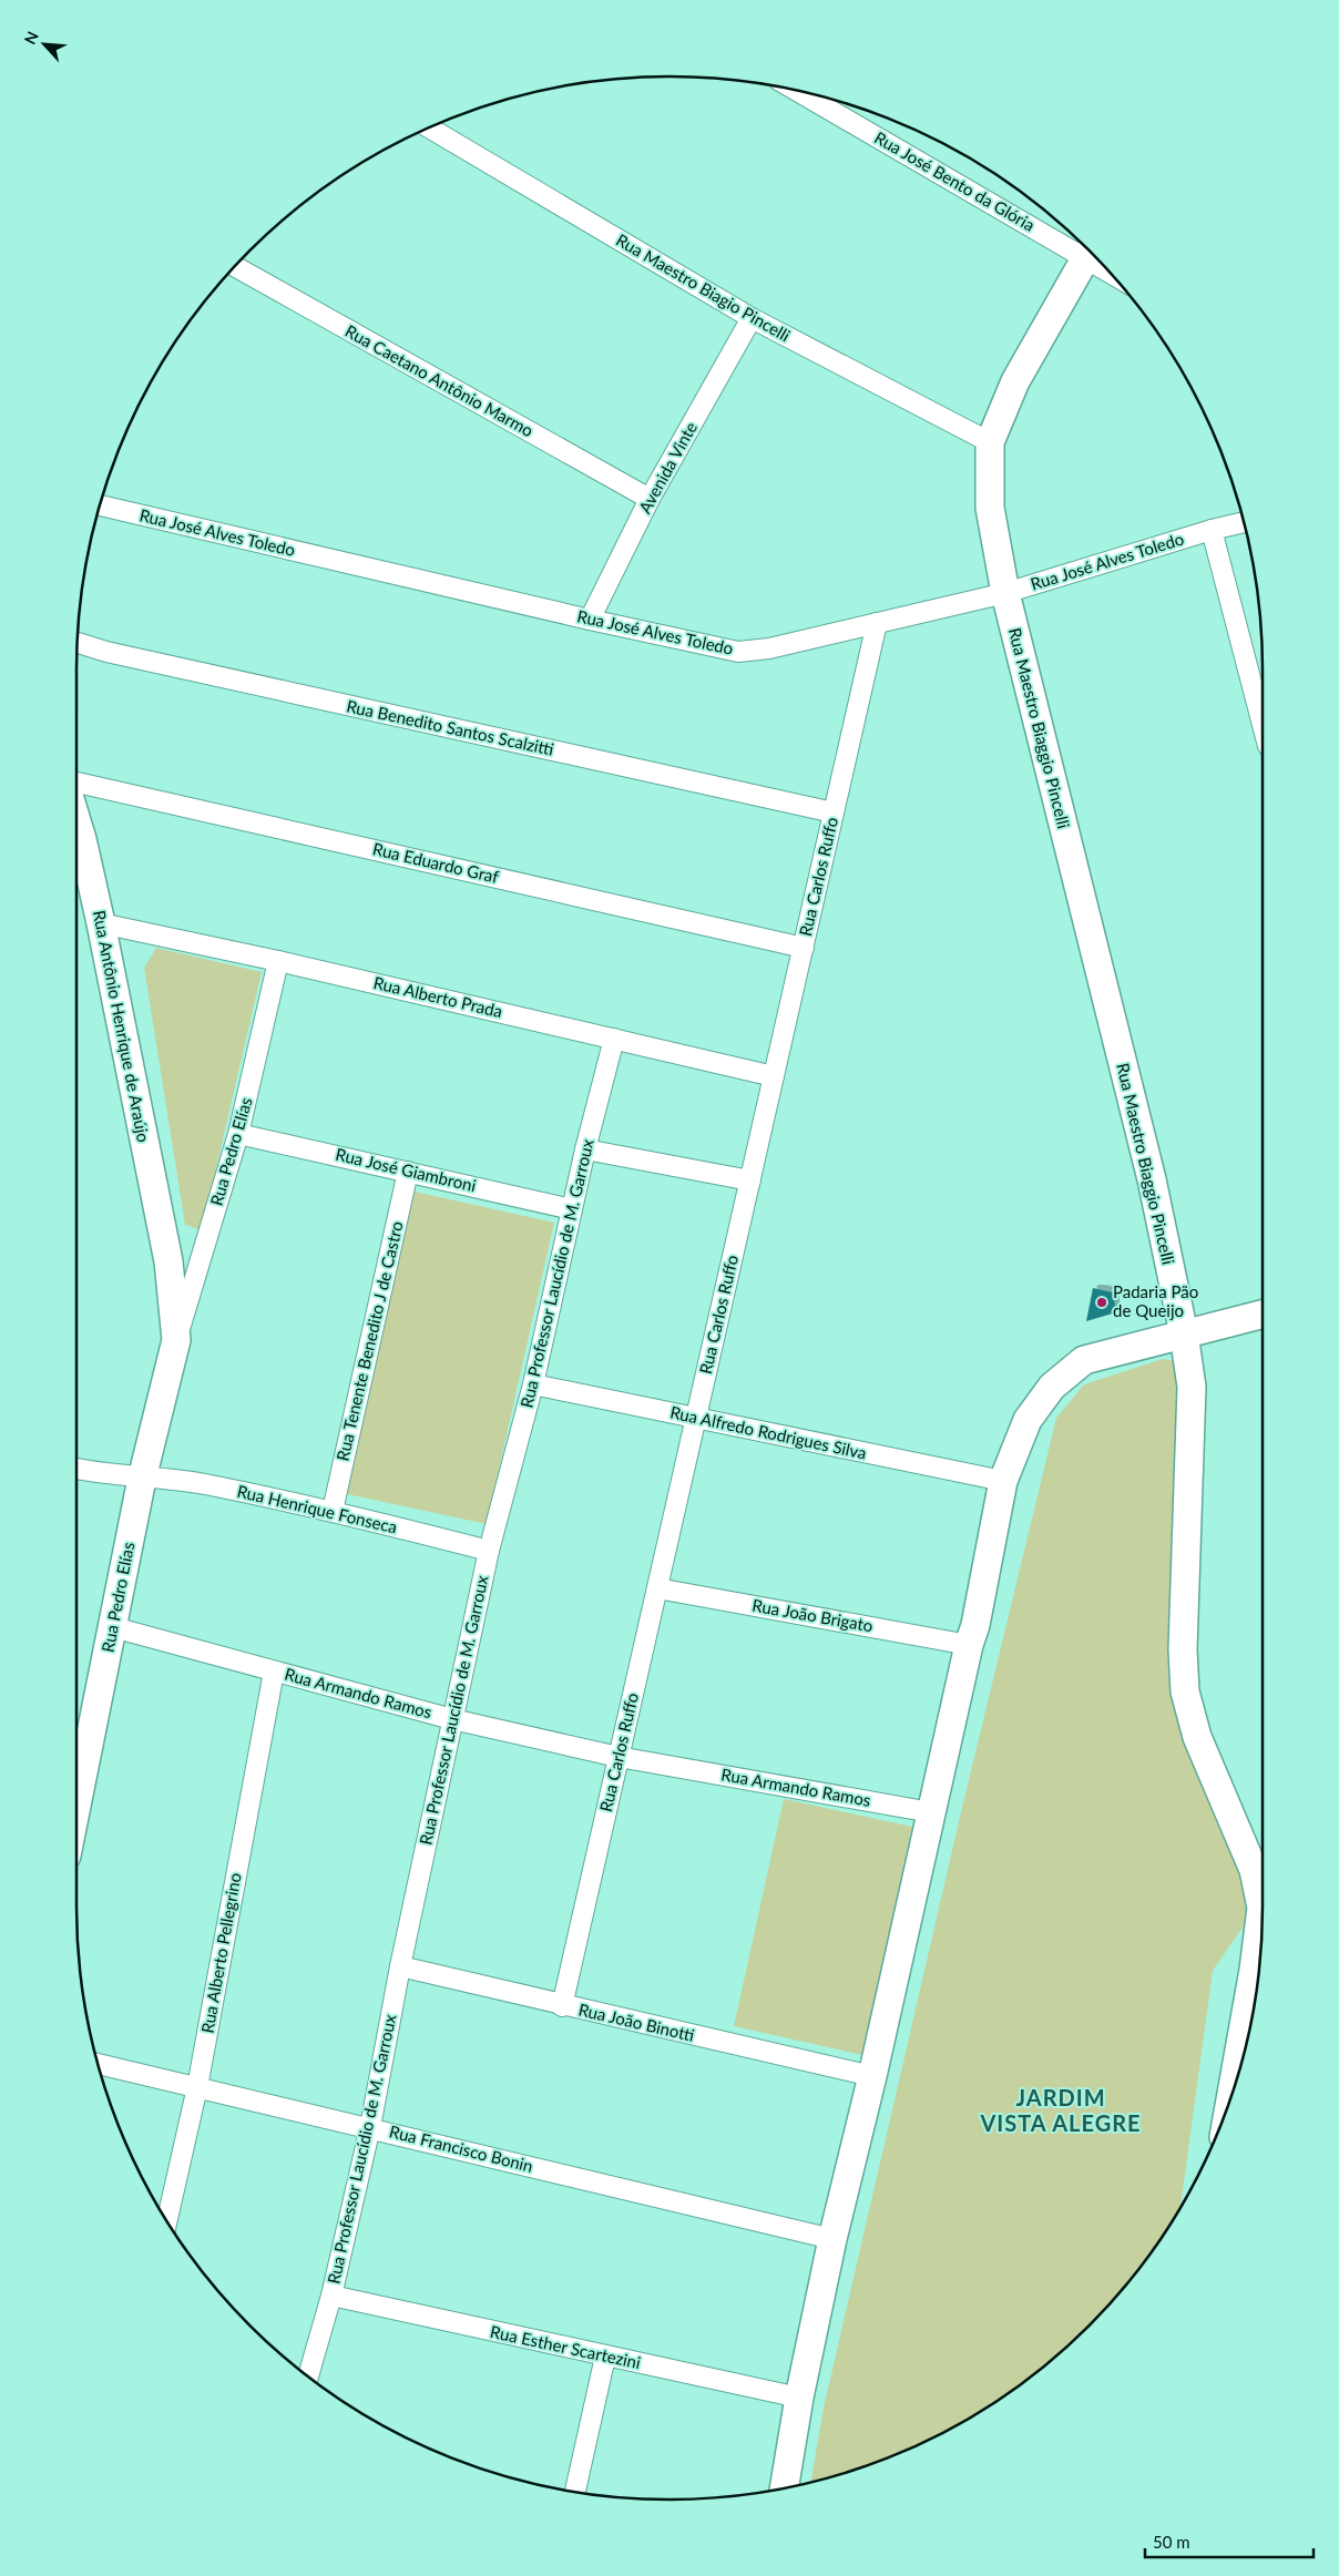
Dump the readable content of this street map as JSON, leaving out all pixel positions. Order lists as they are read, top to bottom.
{
  "streets": {
    "street": [
      "Rua José Bento da Glória",
      "Rua Maestro Biagio Pincelli",
      "Rua Caetano Antônio Marmo",
      "Avenida Vinte",
      "Rua José Alves Toledo",
      "Rua Benedito Santos Scalzitti",
      "Rua Maestro Biaggio Pincelli",
      "Rua Eduardo Graf",
      "Rua Carlos Ruffo",
      "Rua Alberto Prada",
      "Rua Antônio Henrique de Araújo",
      "Rua Pedro Elías",
      "Rua José Giambroni",
      "Rua Professor Laucídio de M. Garroux",
      "Rua Tenente Benedito J de Castro",
      "Rua Alfredo Rodrigues Silva",
      "Rua Henrique Fonseca",
      "Rua João Brigato",
      "Rua Armando Ramos",
      "Rua Alberto Pellegrino",
      "Rua João Binotti",
      "Rua Francisco Bonin",
      "Rua Esther Scartezini"
    ]
  },
  "crossings": [
    ["Rua José Bento da Glória", "Rua Maestro Biaggio Pincelli"],
    ["Rua Maestro Biagio Pincelli", "Avenida Vinte"],
    ["Rua Maestro Biagio Pincelli", "Rua Maestro Biaggio Pincelli"],
    ["Rua Caetano Antônio Marmo", "Avenida Vinte"],
    ["Avenida Vinte", "Rua José Alves Toledo"],
    ["Rua José Alves Toledo", "Rua Maestro Biaggio Pincelli"],
    ["Rua José Alves Toledo", "Rua Carlos Ruffo"],
    ["Rua Benedito Santos Scalzitti", "Rua Carlos Ruffo"],
    ["Rua Eduardo Graf", "Rua Carlos Ruffo"],
    ["Rua Carlos Ruffo", "Rua Alberto Prada"],
    ["Rua Carlos Ruffo", "Rua Alfredo Rodrigues Silva"],
    ["Rua Carlos Ruffo", "Rua João Brigato"],
    ["Rua Carlos Ruffo", "Rua Armando Ramos"],
    ["Rua Carlos Ruffo", "Rua João Binotti"],
    ["Rua Alberto Prada", "Rua Antônio Henrique de Araújo"],
    ["Rua Alberto Prada", "Rua Pedro Elías"],
    ["Rua Alberto Prada", "Rua Professor Laucídio de M. Garroux"],
    ["Rua Antônio Henrique de Araújo", "Rua Pedro Elías"],
    ["Rua Pedro Elías", "Rua José Giambroni"],
    ["Rua Pedro Elías", "Rua Henrique Fonseca"],
    ["Rua Pedro Elías", "Rua Armando Ramos"],
    ["Rua José Giambroni", "Rua Professor Laucídio de M. Garroux"],
    ["Rua José Giambroni", "Rua Tenente Benedito J de Castro"],
    ["Rua Professor Laucídio de M. Garroux", "Rua Alfredo Rodrigues Silva"],
    ["Rua Professor Laucídio de M. Garroux", "Rua Henrique Fonseca"],
    ["Rua Professor Laucídio de M. Garroux", "Rua Armando Ramos"],
    ["Rua Professor Laucídio de M. Garroux", "Rua João Binotti"],
    ["Rua Professor Laucídio de M. Garroux", "Rua Francisco Bonin"],
    ["Rua Professor Laucídio de M. Garroux", "Rua Esther Scartezini"],
    ["Rua Tenente Benedito J de Castro", "Rua Henrique Fonseca"],
    ["Rua Armando Ramos", "Rua Alberto Pellegrino"],
    ["Rua Alberto Pellegrino", "Rua Francisco Bonin"]
  ],
  "districts": ["JARDIM VISTA ALEGRE"],
  "places": ["Padaria Pão de Queijo"],
  "scale_bar": "50 m",
  "north": "top left"
}
